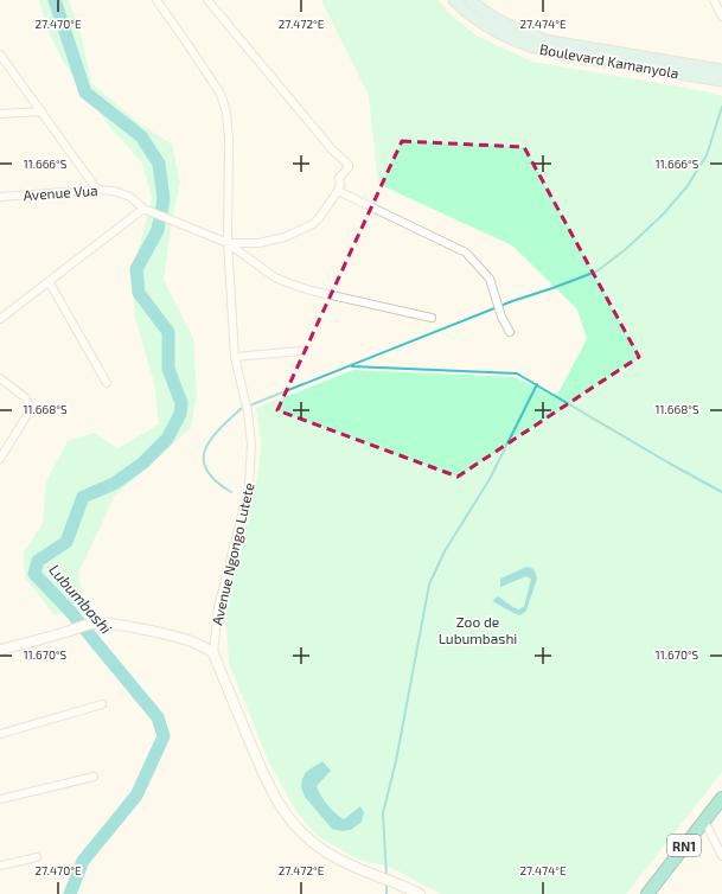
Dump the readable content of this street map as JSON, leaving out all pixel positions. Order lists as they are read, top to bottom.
{
  "streets": {
    "highway": ["RN1"],
    "main road": ["Boulevard Kamanyola"],
    "street": ["Avenue Vua", "Avenue Ngongo Lutete"]
  },
  "crossings": [
    ["Avenue Vua", "Avenue Ngongo Lutete"]
  ],
  "water": ["Lubumbashi"],
  "parks": ["Zoo de Lubumbashi"],
  "coordinates": [
    "27.470°E",
    "27.472°E",
    "27.474°E",
    "11.666°S",
    "11.668°S",
    "11.670°S"
  ]
}
